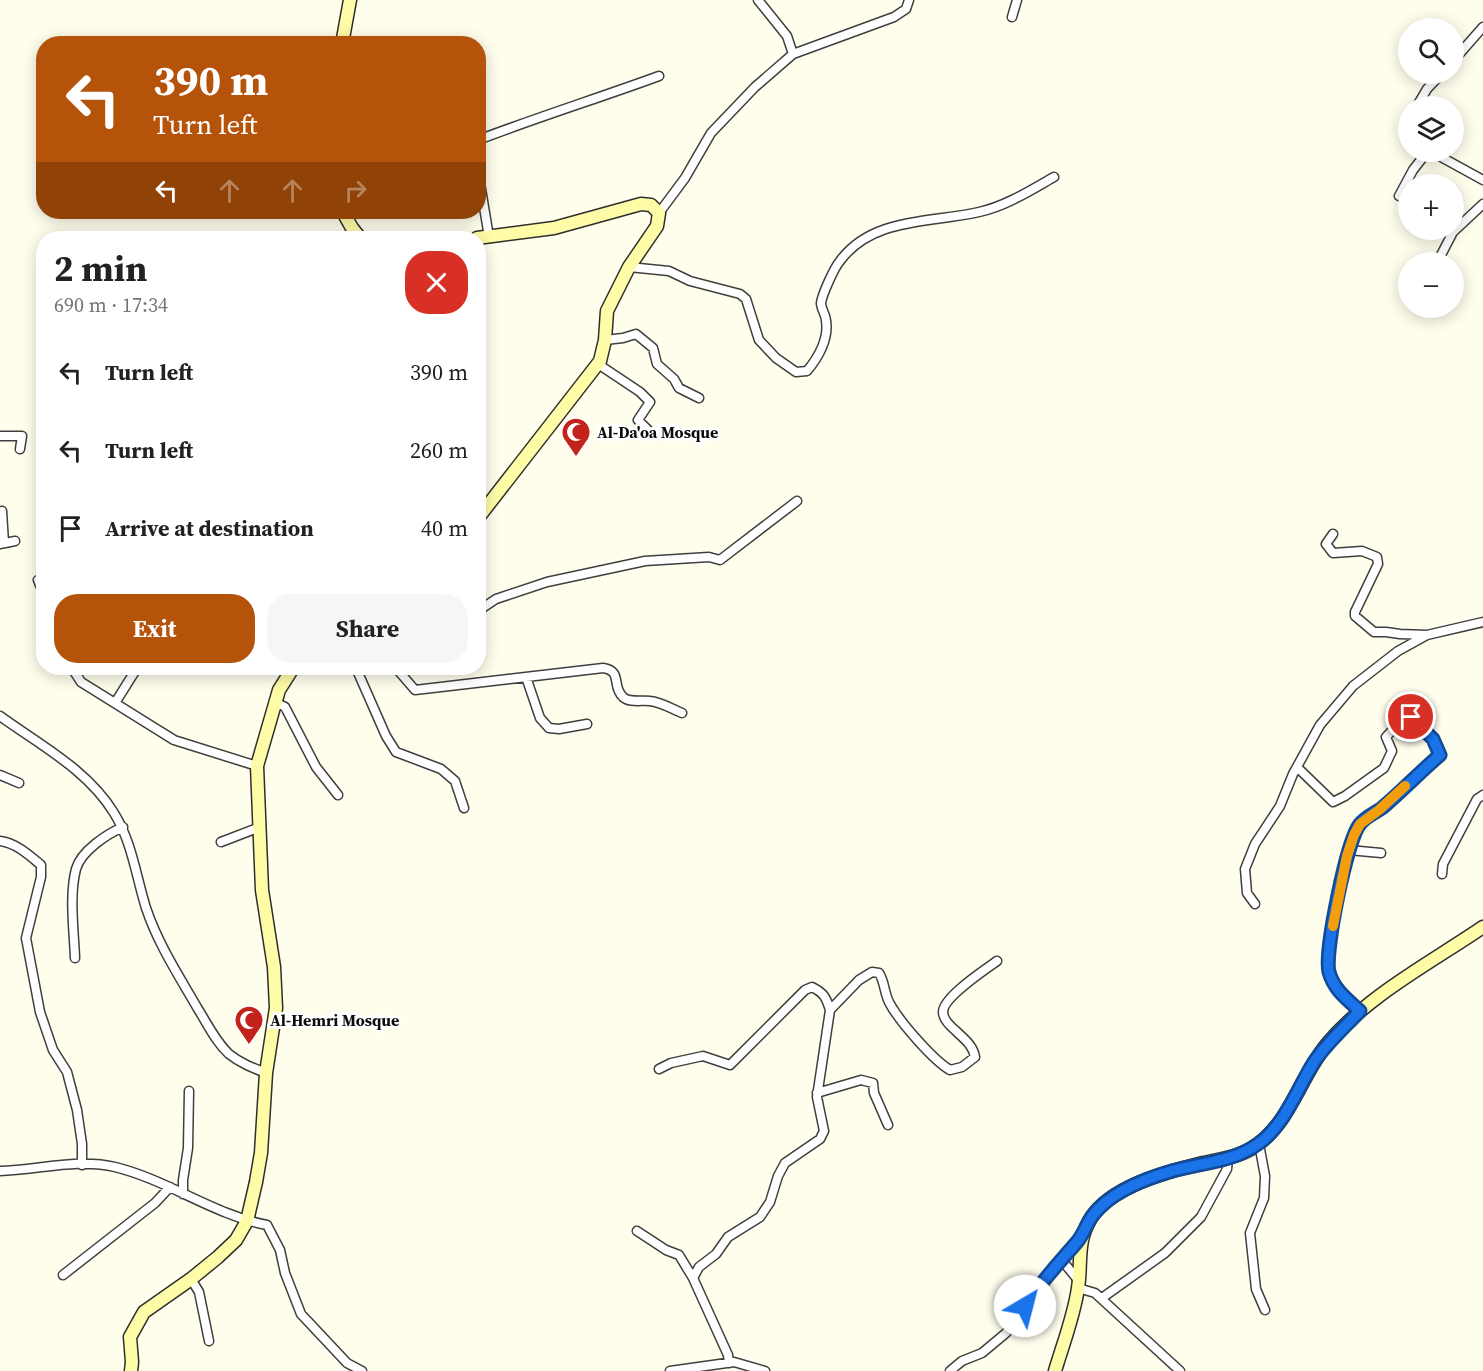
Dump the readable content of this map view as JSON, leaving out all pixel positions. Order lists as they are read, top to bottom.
{
  "places": {
    "mosque": ["Al-Da'oa Mosque", "Al-Hemri Mosque"]
  },
  "page": {
    "map_buttons": ["+", "−"],
    "turn": ["390 m", "Turn left"],
    "heading": ["2 min", "690 m · 17:34"],
    "list": [
      {
        "name": "Turn left",
        "value": "390 m"
      },
      {
        "name": "Turn left",
        "value": "260 m"
      },
      {
        "name": "Arrive at destination",
        "value": "40 m"
      }
    ],
    "buttons": ["Exit", "Share"]
  }
}
